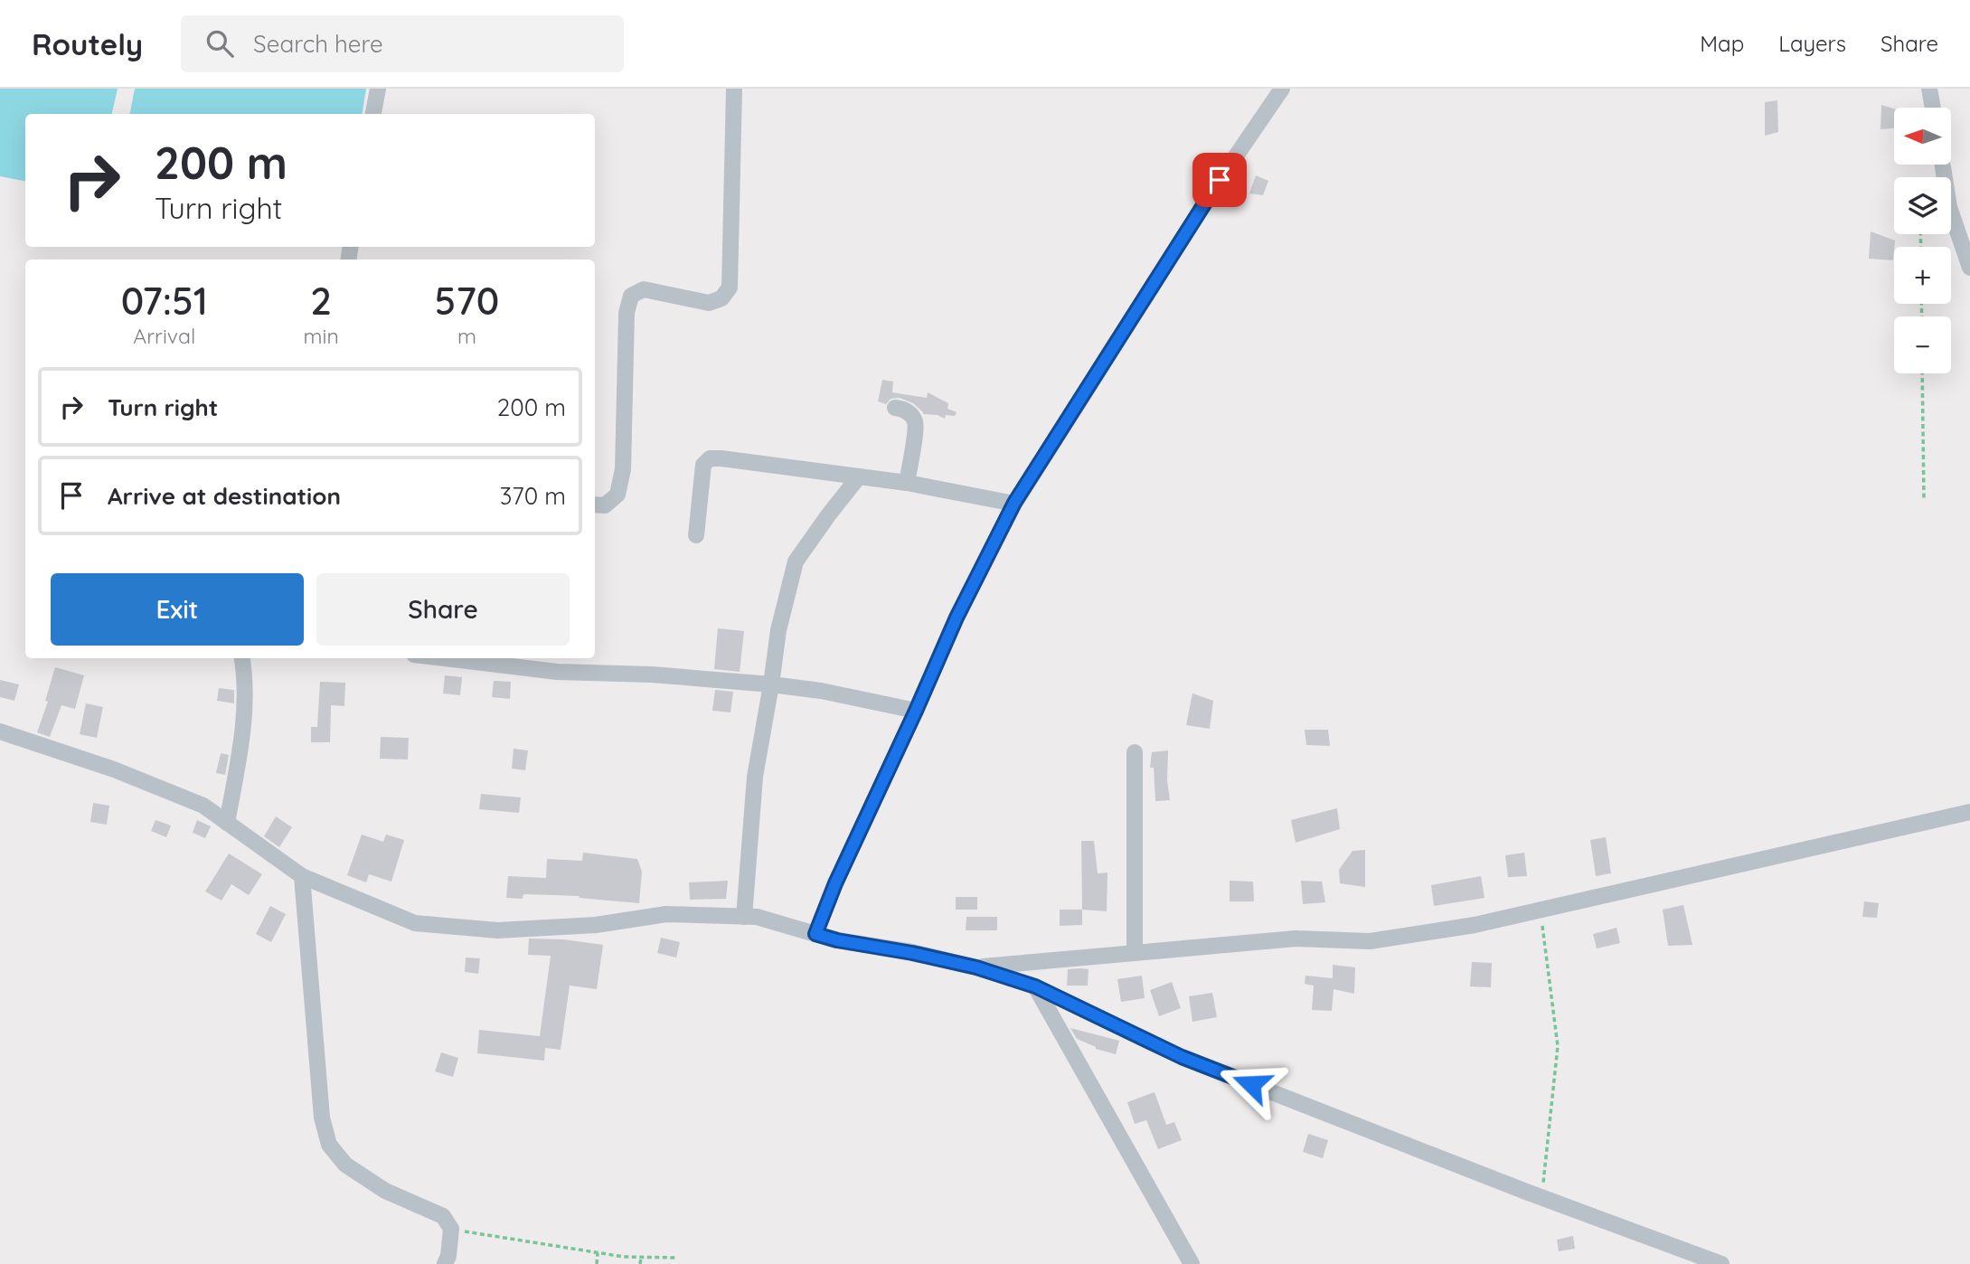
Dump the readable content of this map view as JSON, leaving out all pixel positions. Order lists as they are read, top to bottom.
{
  "north": "left",
  "page": {
    "header": "Routely",
    "search": "Search here",
    "nav": ["Map", "Layers", "Share"],
    "map_buttons": ["+", "−"],
    "turn": ["200 m", "Turn right"],
    "eta": [
      "07:51",
      "Arrival",
      "2",
      "min",
      "570",
      "m"
    ],
    "list": [
      {
        "name": "Turn right",
        "value": "200 m"
      },
      {
        "name": "Arrive at destination",
        "value": "370 m"
      }
    ],
    "buttons": ["Exit", "Share"]
  }
}
